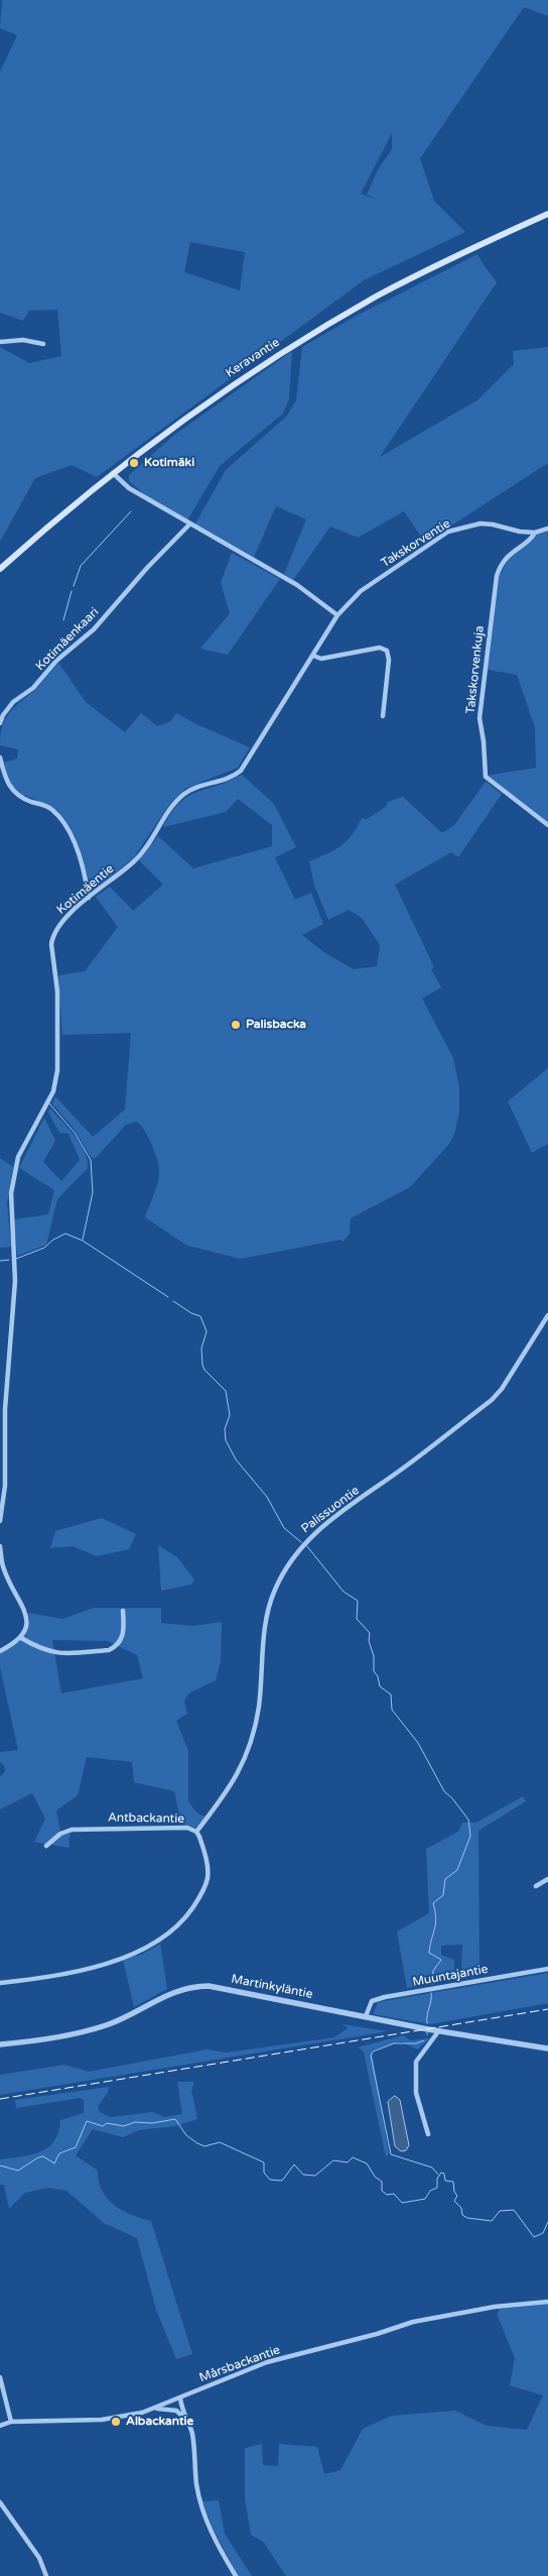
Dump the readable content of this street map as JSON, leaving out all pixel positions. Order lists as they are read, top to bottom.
{
  "streets": {
    "main road": ["Keravantie"],
    "street": [
      "Takskorventie",
      "Kotimäenkaari",
      "Takskorvenkuja",
      "Kotimäentie",
      "Palissuontie",
      "Antbackantie",
      "Muuntajantie",
      "Martinkyläntie",
      "Mårsbackantie"
    ]
  },
  "crossings": [
    ["Takskorventie", "Takskorvenkuja"],
    ["Takskorventie", "Kotimäentie"],
    ["Palissuontie", "Antbackantie"],
    ["Muuntajantie", "Martinkyläntie"]
  ],
  "places": ["Kotimäki", "Palisbacka", "Albackantie"]
}
